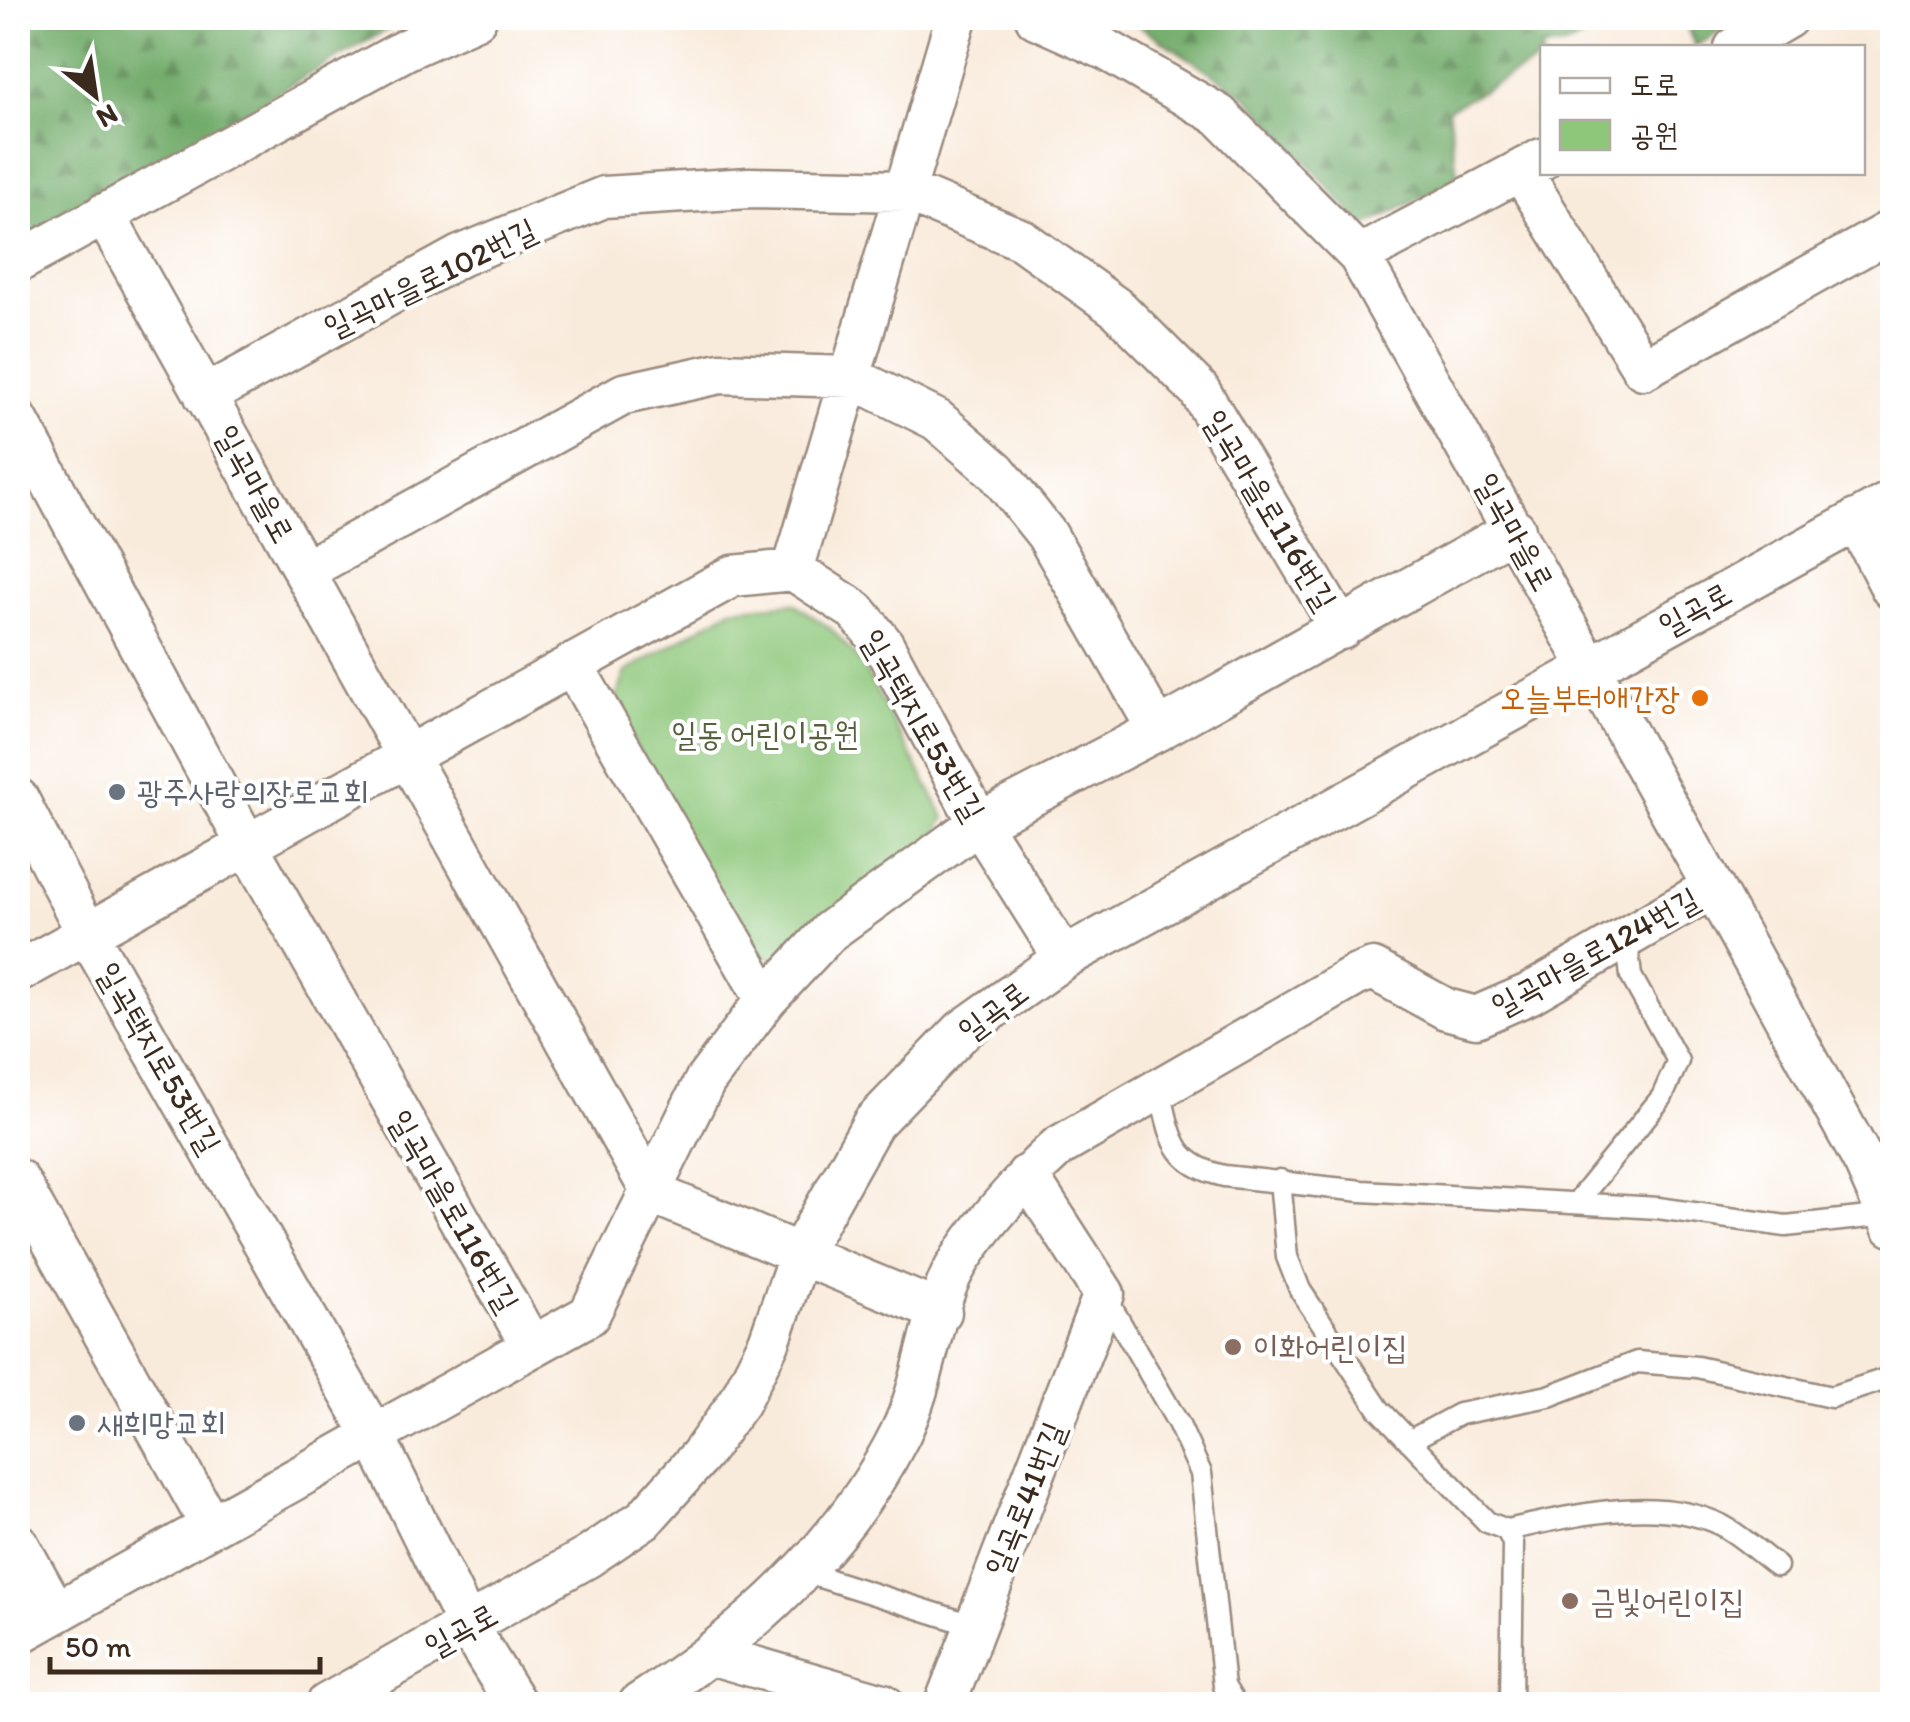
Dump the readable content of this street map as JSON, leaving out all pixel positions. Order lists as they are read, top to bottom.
{
  "streets": {
    "street": [
      "일곡마을로102번길",
      "일곡마을로",
      "일곡마을로116번길",
      "일곡로",
      "일곡택지로53번길",
      "일곡마을로124번길",
      "일곡로41번길"
    ]
  },
  "crossings": [
    ["일곡마을로102번길", "일곡마을로"],
    ["일곡마을로102번길", "일곡마을로116번길"],
    ["일곡마을로", "일곡마을로116번길"],
    ["일곡마을로", "일곡로"],
    ["일곡마을로", "일곡택지로53번길"],
    ["일곡마을로", "일곡마을로124번길"],
    ["일곡마을로116번길", "일곡택지로53번길"],
    ["일곡로", "일곡택지로53번길"]
  ],
  "parks": ["일동 어린이공원"],
  "places": [
    "오늘부터애간장",
    "광주사랑의장로교회",
    "이화어린이집",
    "새희망교회",
    "금빛어린이집"
  ],
  "legend": ["도로", "공원"],
  "scale_bar": "50 m",
  "north": "bottom right"
}
